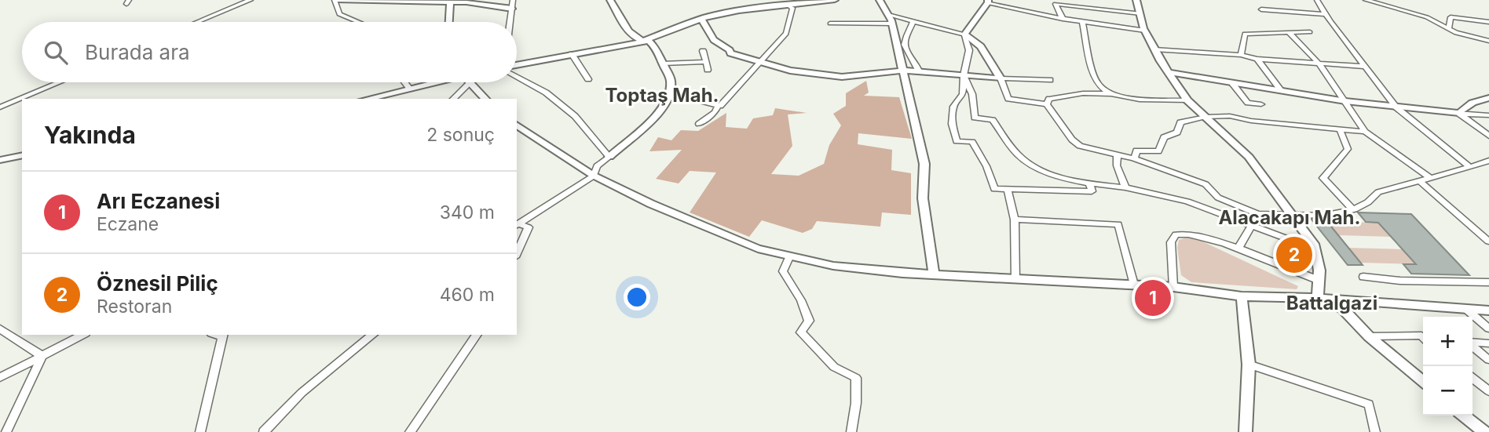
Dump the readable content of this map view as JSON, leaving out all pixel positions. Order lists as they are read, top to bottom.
{
  "districts": ["Toptaş Mah.", "Alacakapı Mah.", "Battalgazi"],
  "page": {
    "search": "Burada ara",
    "heading": ["Yakında", "2 sonuç"],
    "list": [
      {
        "mark": "1",
        "name": "Arı Eczanesi",
        "note": "Eczane",
        "value": "340 m"
      },
      {
        "mark": "2",
        "name": "Öznesil Piliç",
        "note": "Restoran",
        "value": "460 m"
      }
    ],
    "pins": ["2", "1"],
    "map_buttons": ["+", "−"]
  }
}
